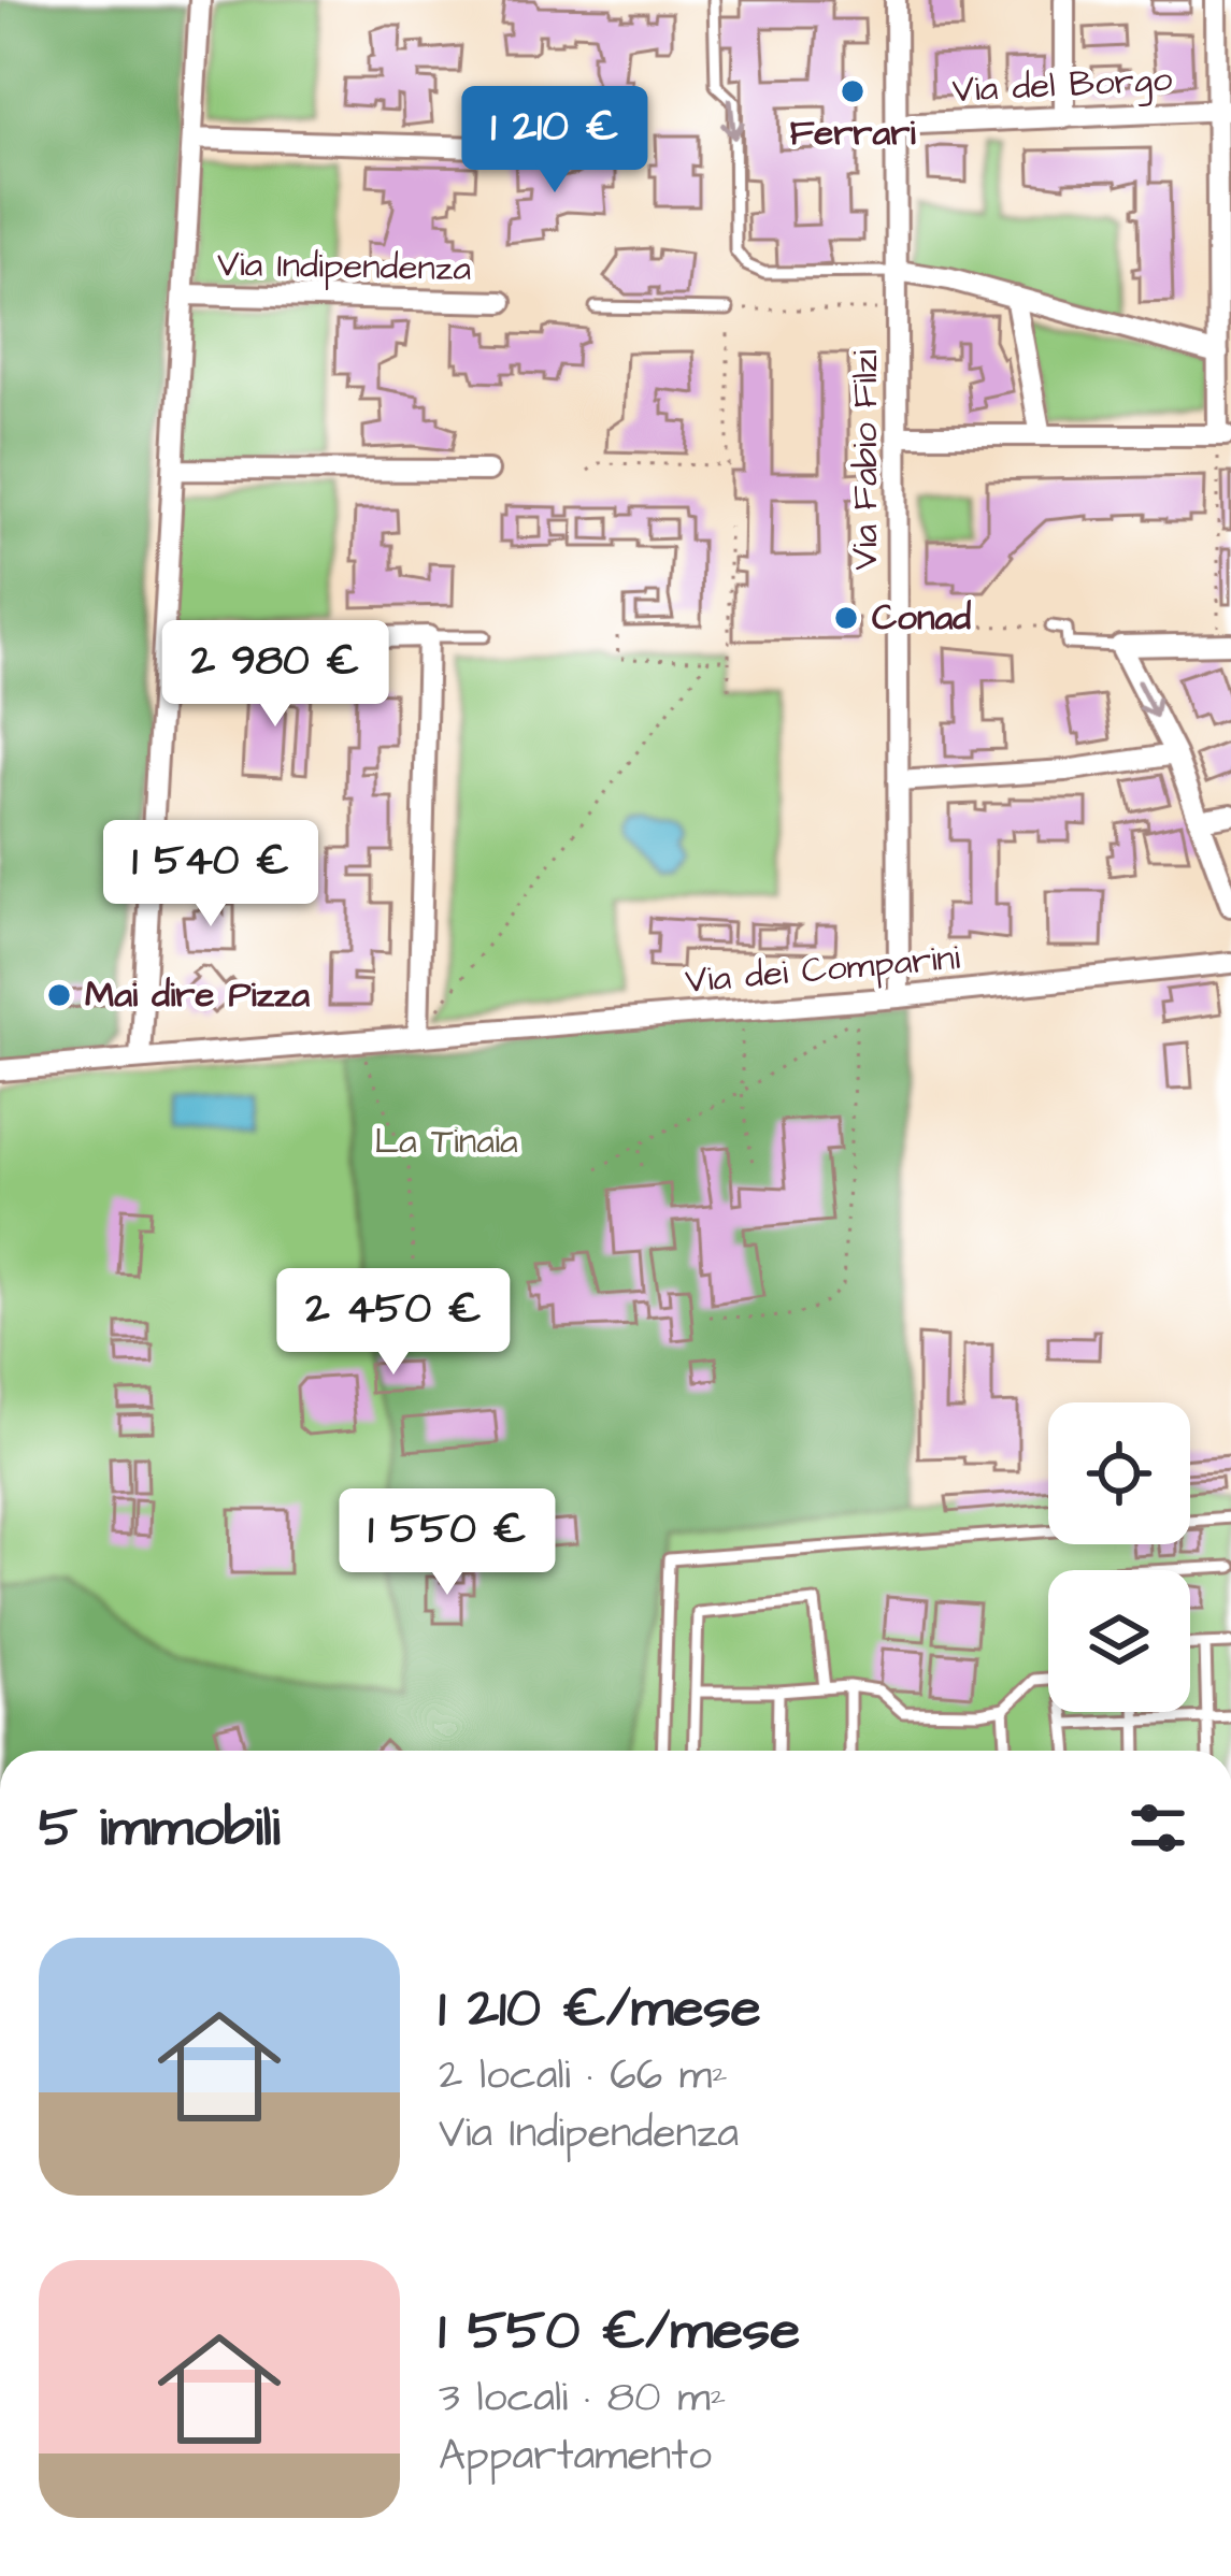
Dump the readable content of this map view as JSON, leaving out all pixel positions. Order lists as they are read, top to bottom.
{
  "streets": {
    "street": [
      "Via del Borgo",
      "Via Indipendenza",
      "Via Fabio Filzi",
      "Via dei Comparini"
    ]
  },
  "crossings": [
    ["Via del Borgo", "Via Fabio Filzi"],
    ["Via Indipendenza", "Via dei Comparini"],
    ["Via Fabio Filzi", "Via dei Comparini"]
  ],
  "parks": ["La Tinaia"],
  "places": ["Ferrari", "Conad", "Mai dire Pizza"],
  "page": {
    "price": [
      "1 210 €",
      "2 980 €",
      "1 540 €",
      "2 450 €",
      "1 550 €"
    ],
    "heading": "5 immobili",
    "list": [
      {
        "name": "1 210 €/mese",
        "note": "2 locali · 66 m² · Via Indipendenza"
      },
      {
        "name": "1 550 €/mese",
        "note": "3 locali · 80 m² · Appartamento"
      }
    ]
  }
}
